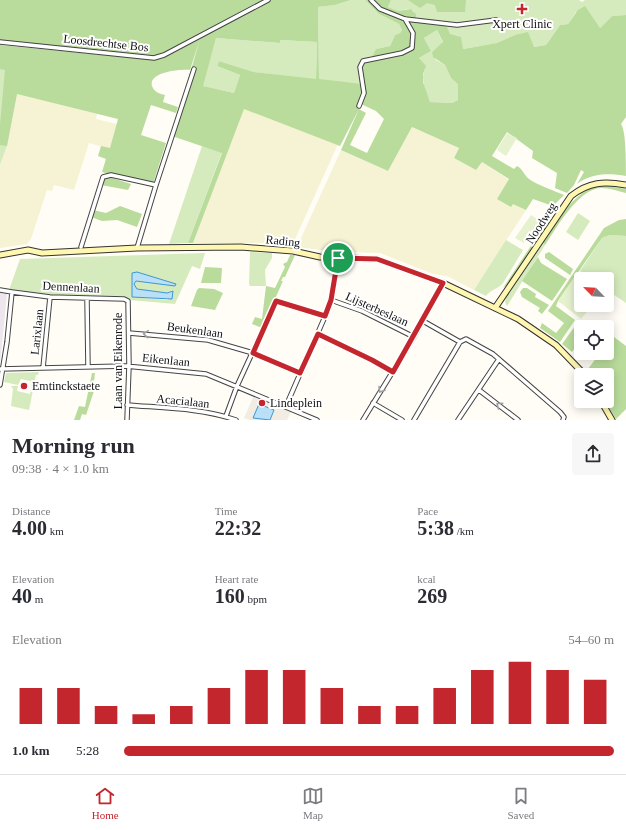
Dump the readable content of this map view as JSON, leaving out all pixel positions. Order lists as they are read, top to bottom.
{
  "streets": {
    "main road": ["Noodweg", "Rading"],
    "street": [
      "Loosdrechtse Bos",
      "Dennenlaan",
      "Lijsterbeslaan",
      "Beukenlaan",
      "Larixlaan",
      "Eikenlaan",
      "Laan van Eikenrode",
      "Acacialaan"
    ]
  },
  "crossings": [
    ["Noodweg", "Rading"],
    ["Dennenlaan", "Larixlaan"],
    ["Dennenlaan", "Laan van Eikenrode"],
    ["Beukenlaan", "Laan van Eikenrode"],
    ["Larixlaan", "Eikenlaan"],
    ["Eikenlaan", "Laan van Eikenrode"],
    ["Laan van Eikenrode", "Acacialaan"]
  ],
  "one_way": ["Beukenlaan"],
  "places": {
    "health": ["Xpert Clinic"],
    "other": ["Emtinckstaete", "Lindeplein"]
  },
  "north": "top left",
  "page": {
    "heading": ["Morning run", "09:38 · 4 × 1.0 km"],
    "stats": [
      ["Distance", "4.00 km"],
      ["Time", "22:32"],
      ["Pace", "5:38 /km"],
      ["Elevation", "40 m"],
      ["Heart rate", "160 bpm"],
      ["kcal", "269"]
    ],
    "chart": ["Elevation", "54–60 m"],
    "list": [
      {
        "name": "1.0 km",
        "note": "5:28"
      }
    ],
    "tabs": ["Home", "Map", "Saved"]
  }
}
